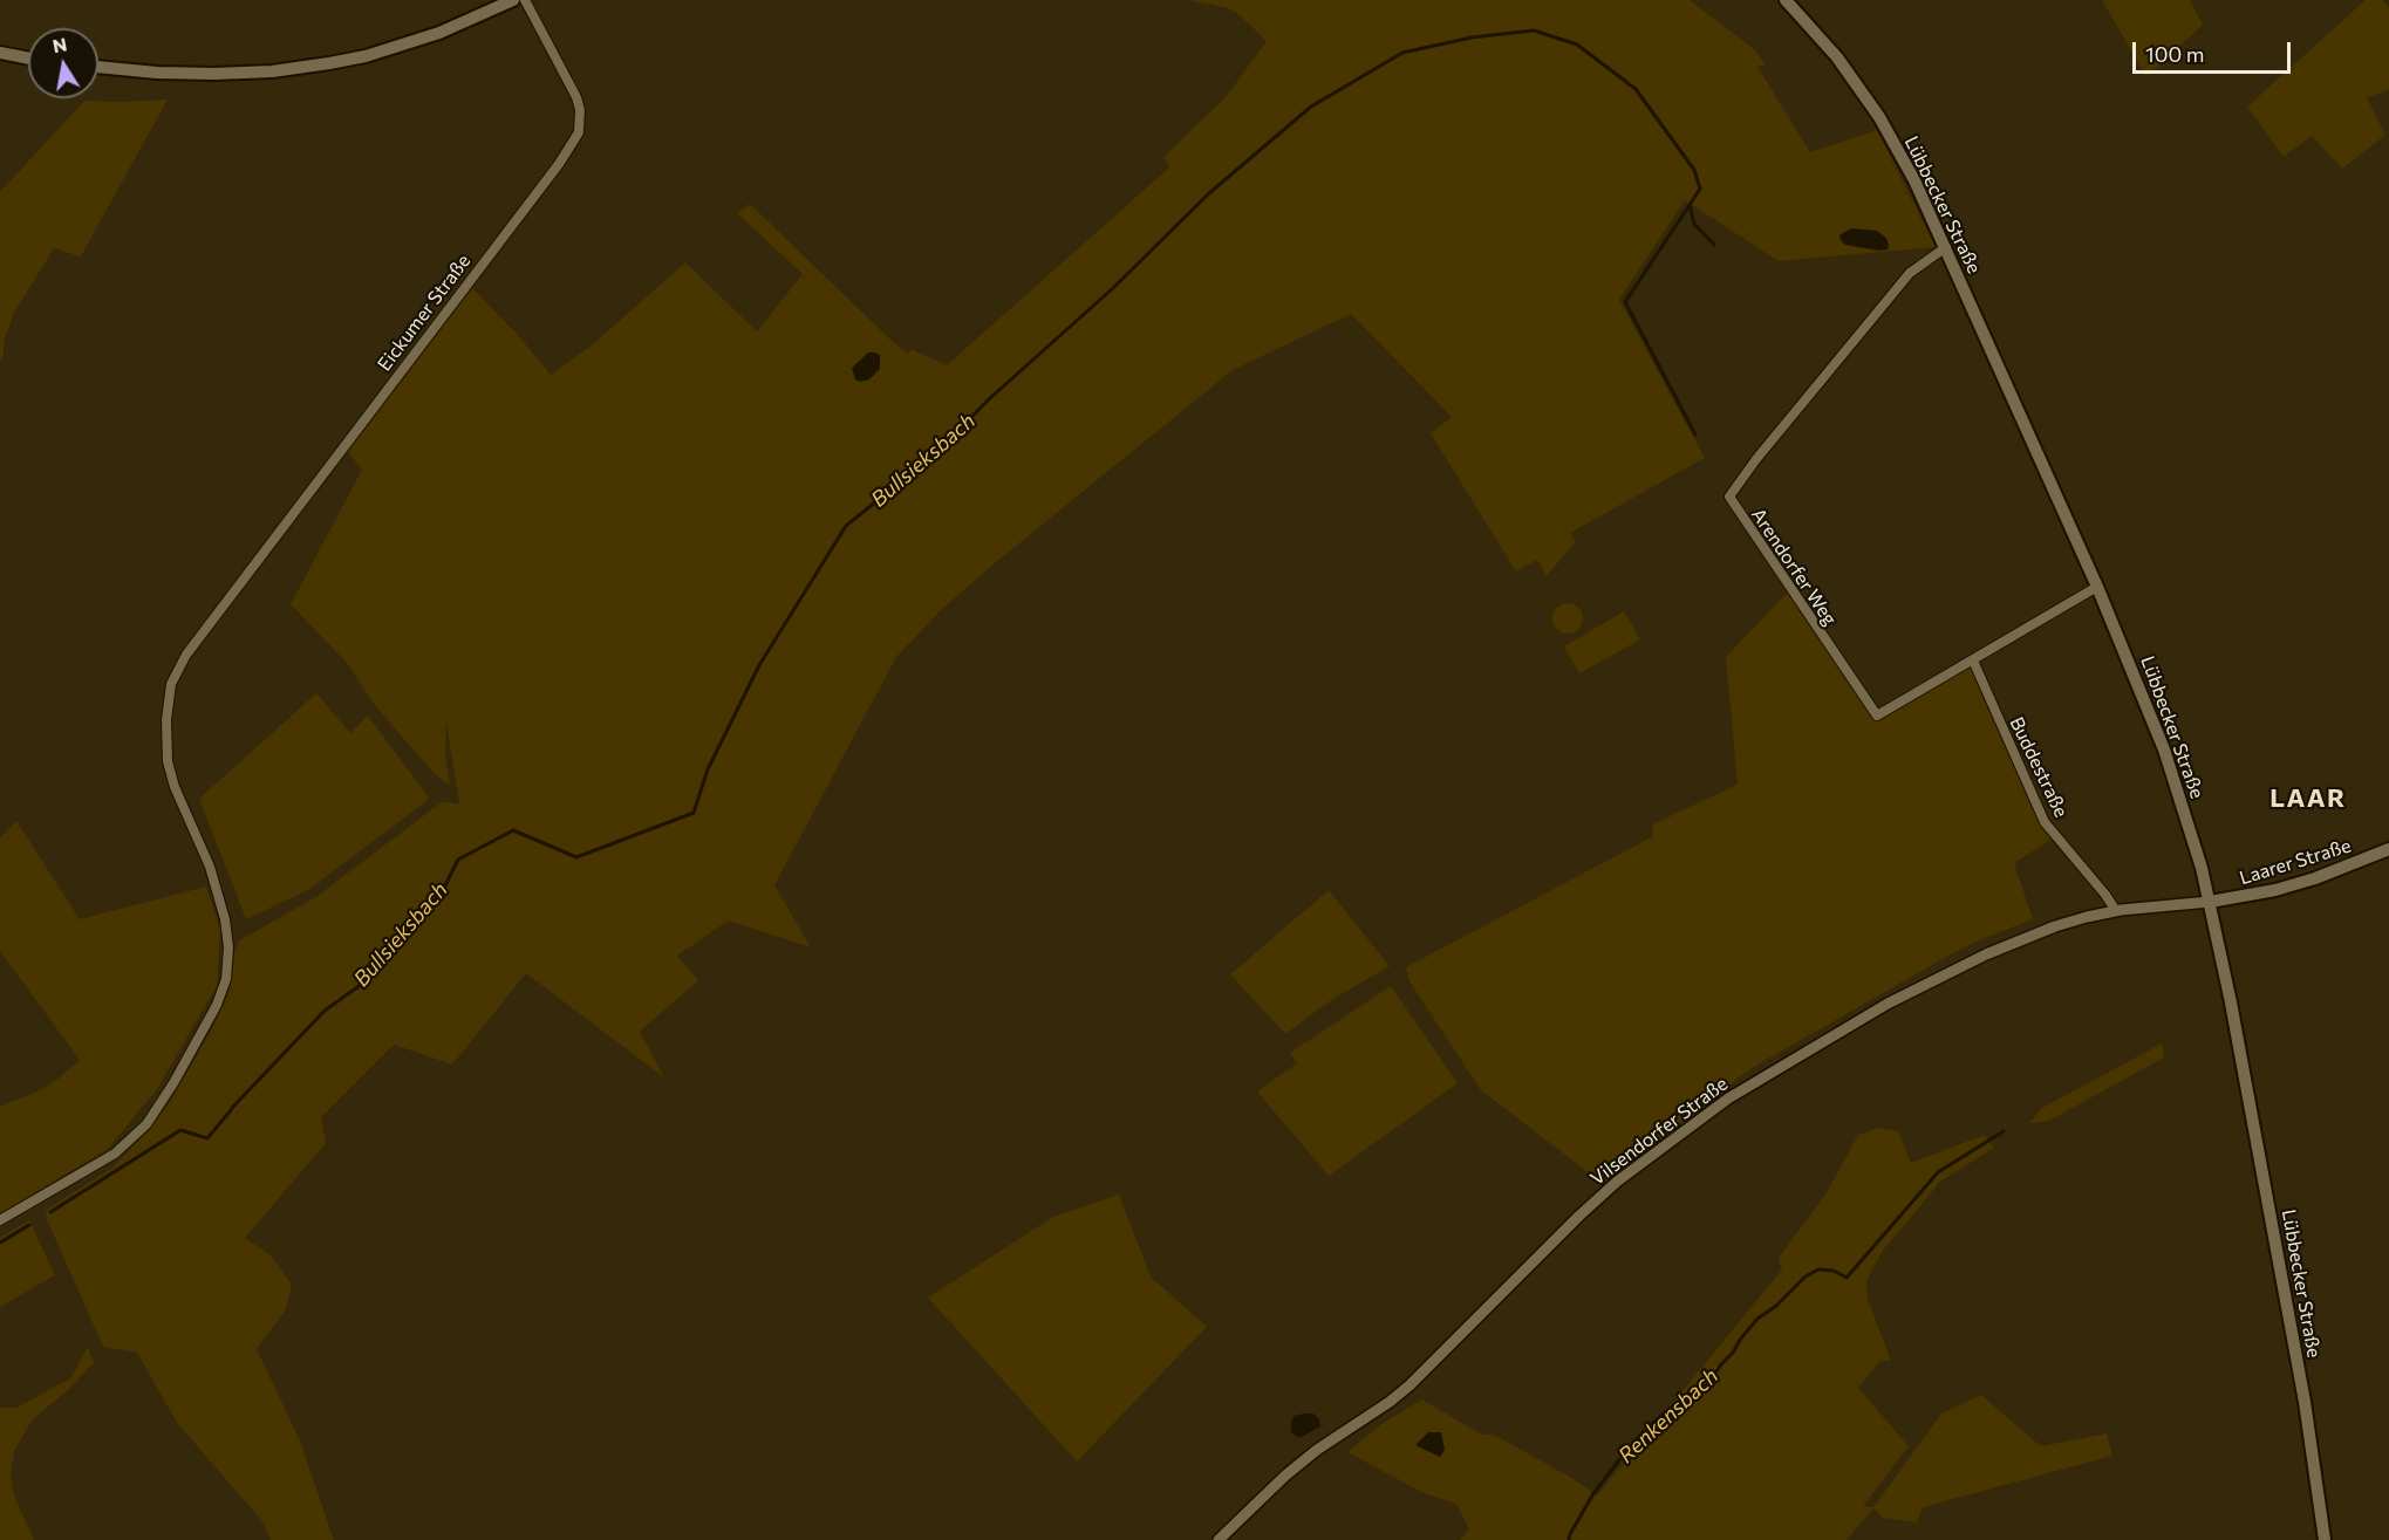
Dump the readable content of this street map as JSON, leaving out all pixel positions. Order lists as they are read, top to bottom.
{
  "streets": {
    "main road": ["Lübbecker Straße", "Laarer Straße"],
    "street": [
      "Eickumer Straße",
      "Arendorfer Weg",
      "Buddestraße",
      "Vilsendorfer Straße"
    ]
  },
  "crossings": [
    ["Lübbecker Straße", "Arendorfer Weg"],
    ["Lübbecker Straße", "Laarer Straße"],
    ["Lübbecker Straße", "Vilsendorfer Straße"],
    ["Arendorfer Weg", "Buddestraße"],
    ["Buddestraße", "Vilsendorfer Straße"],
    ["Laarer Straße", "Vilsendorfer Straße"]
  ],
  "districts": ["LAAR"],
  "water": ["Bullsieksbach", "Renkensbach"],
  "scale_bar": "100 m",
  "north": "top"
}
